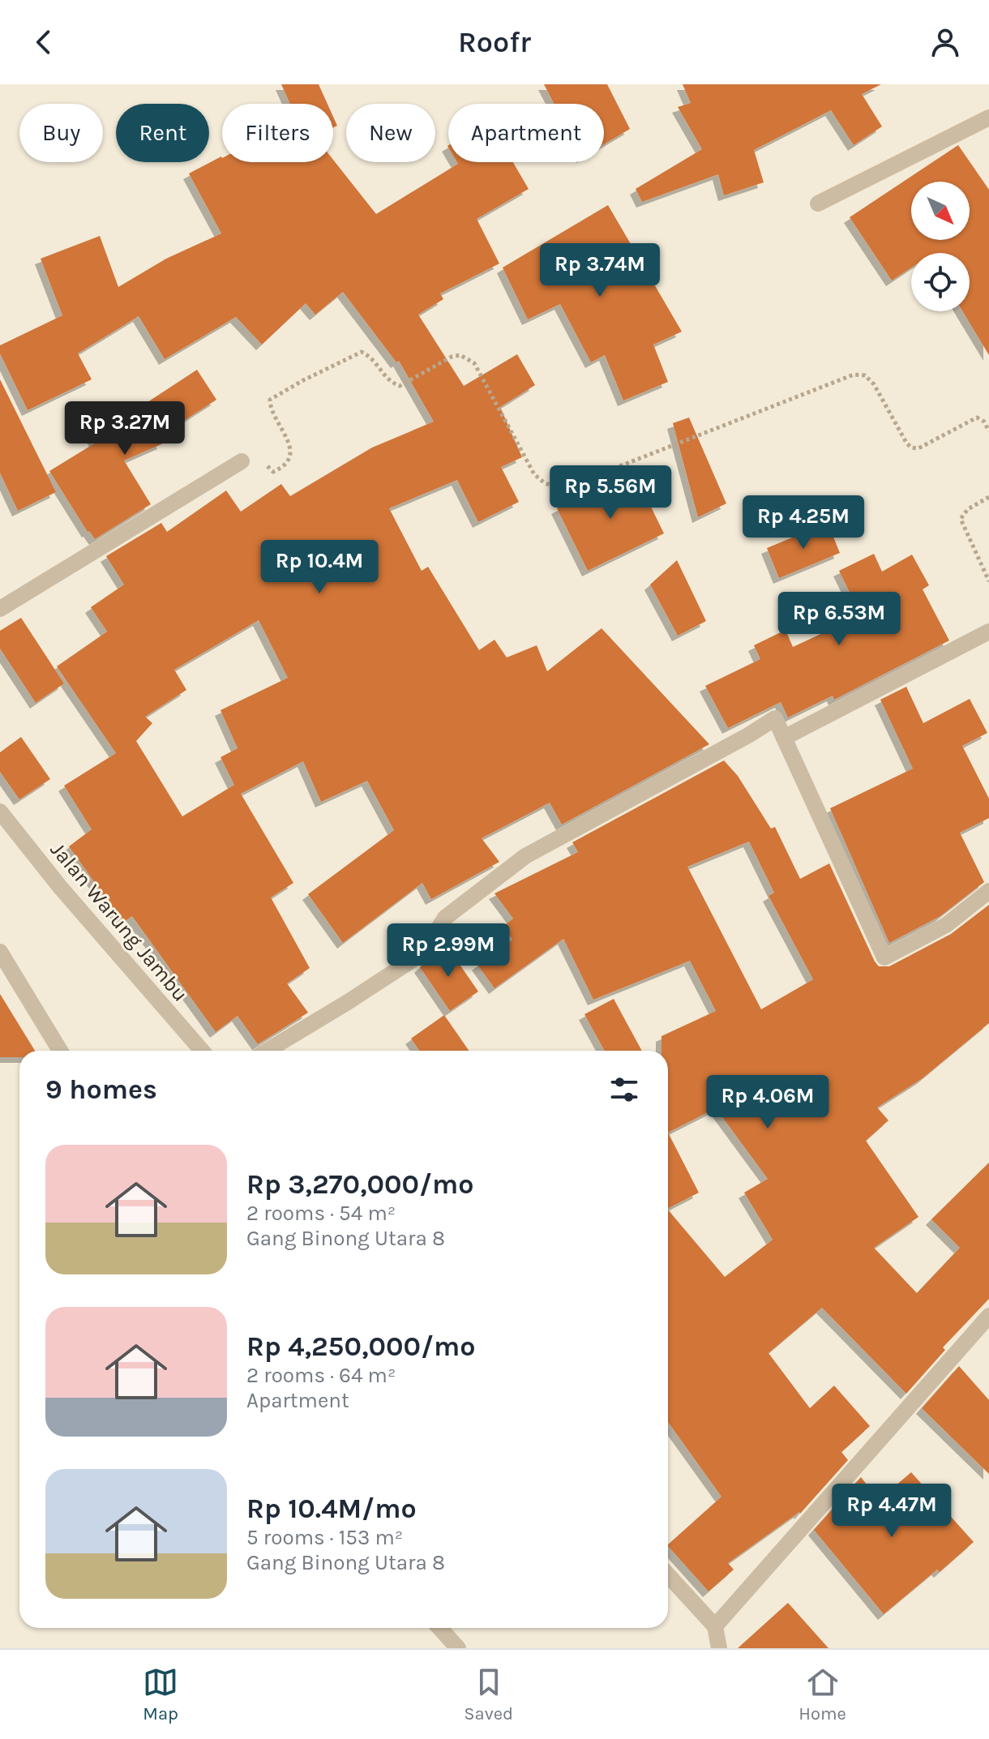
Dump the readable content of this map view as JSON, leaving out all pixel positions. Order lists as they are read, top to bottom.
{
  "streets": {
    "street": ["Jalan Warung Jambu"]
  },
  "north": "bottom right",
  "page": {
    "header": "Roofr",
    "chip": [
      "Buy",
      "Rent",
      "Filters",
      "New",
      "Apartment"
    ],
    "price": [
      "Rp 3.74M",
      "Rp 3.27M",
      "Rp 5.56M",
      "Rp 4.25M",
      "Rp 10.4M",
      "Rp 6.53M",
      "Rp 2.99M",
      "Rp 4.06M",
      "Rp 4.47M"
    ],
    "heading": "9 homes",
    "list": [
      {
        "name": "Rp 3,270,000/mo",
        "note": "2 rooms · 54 m² · Gang Binong Utara 8"
      },
      {
        "name": "Rp 4,250,000/mo",
        "note": "2 rooms · 64 m² · Apartment"
      },
      {
        "name": "Rp 10.4M/mo",
        "note": "5 rooms · 153 m² · Gang Binong Utara 8"
      }
    ],
    "tabs": ["Map", "Saved", "Home"]
  }
}
